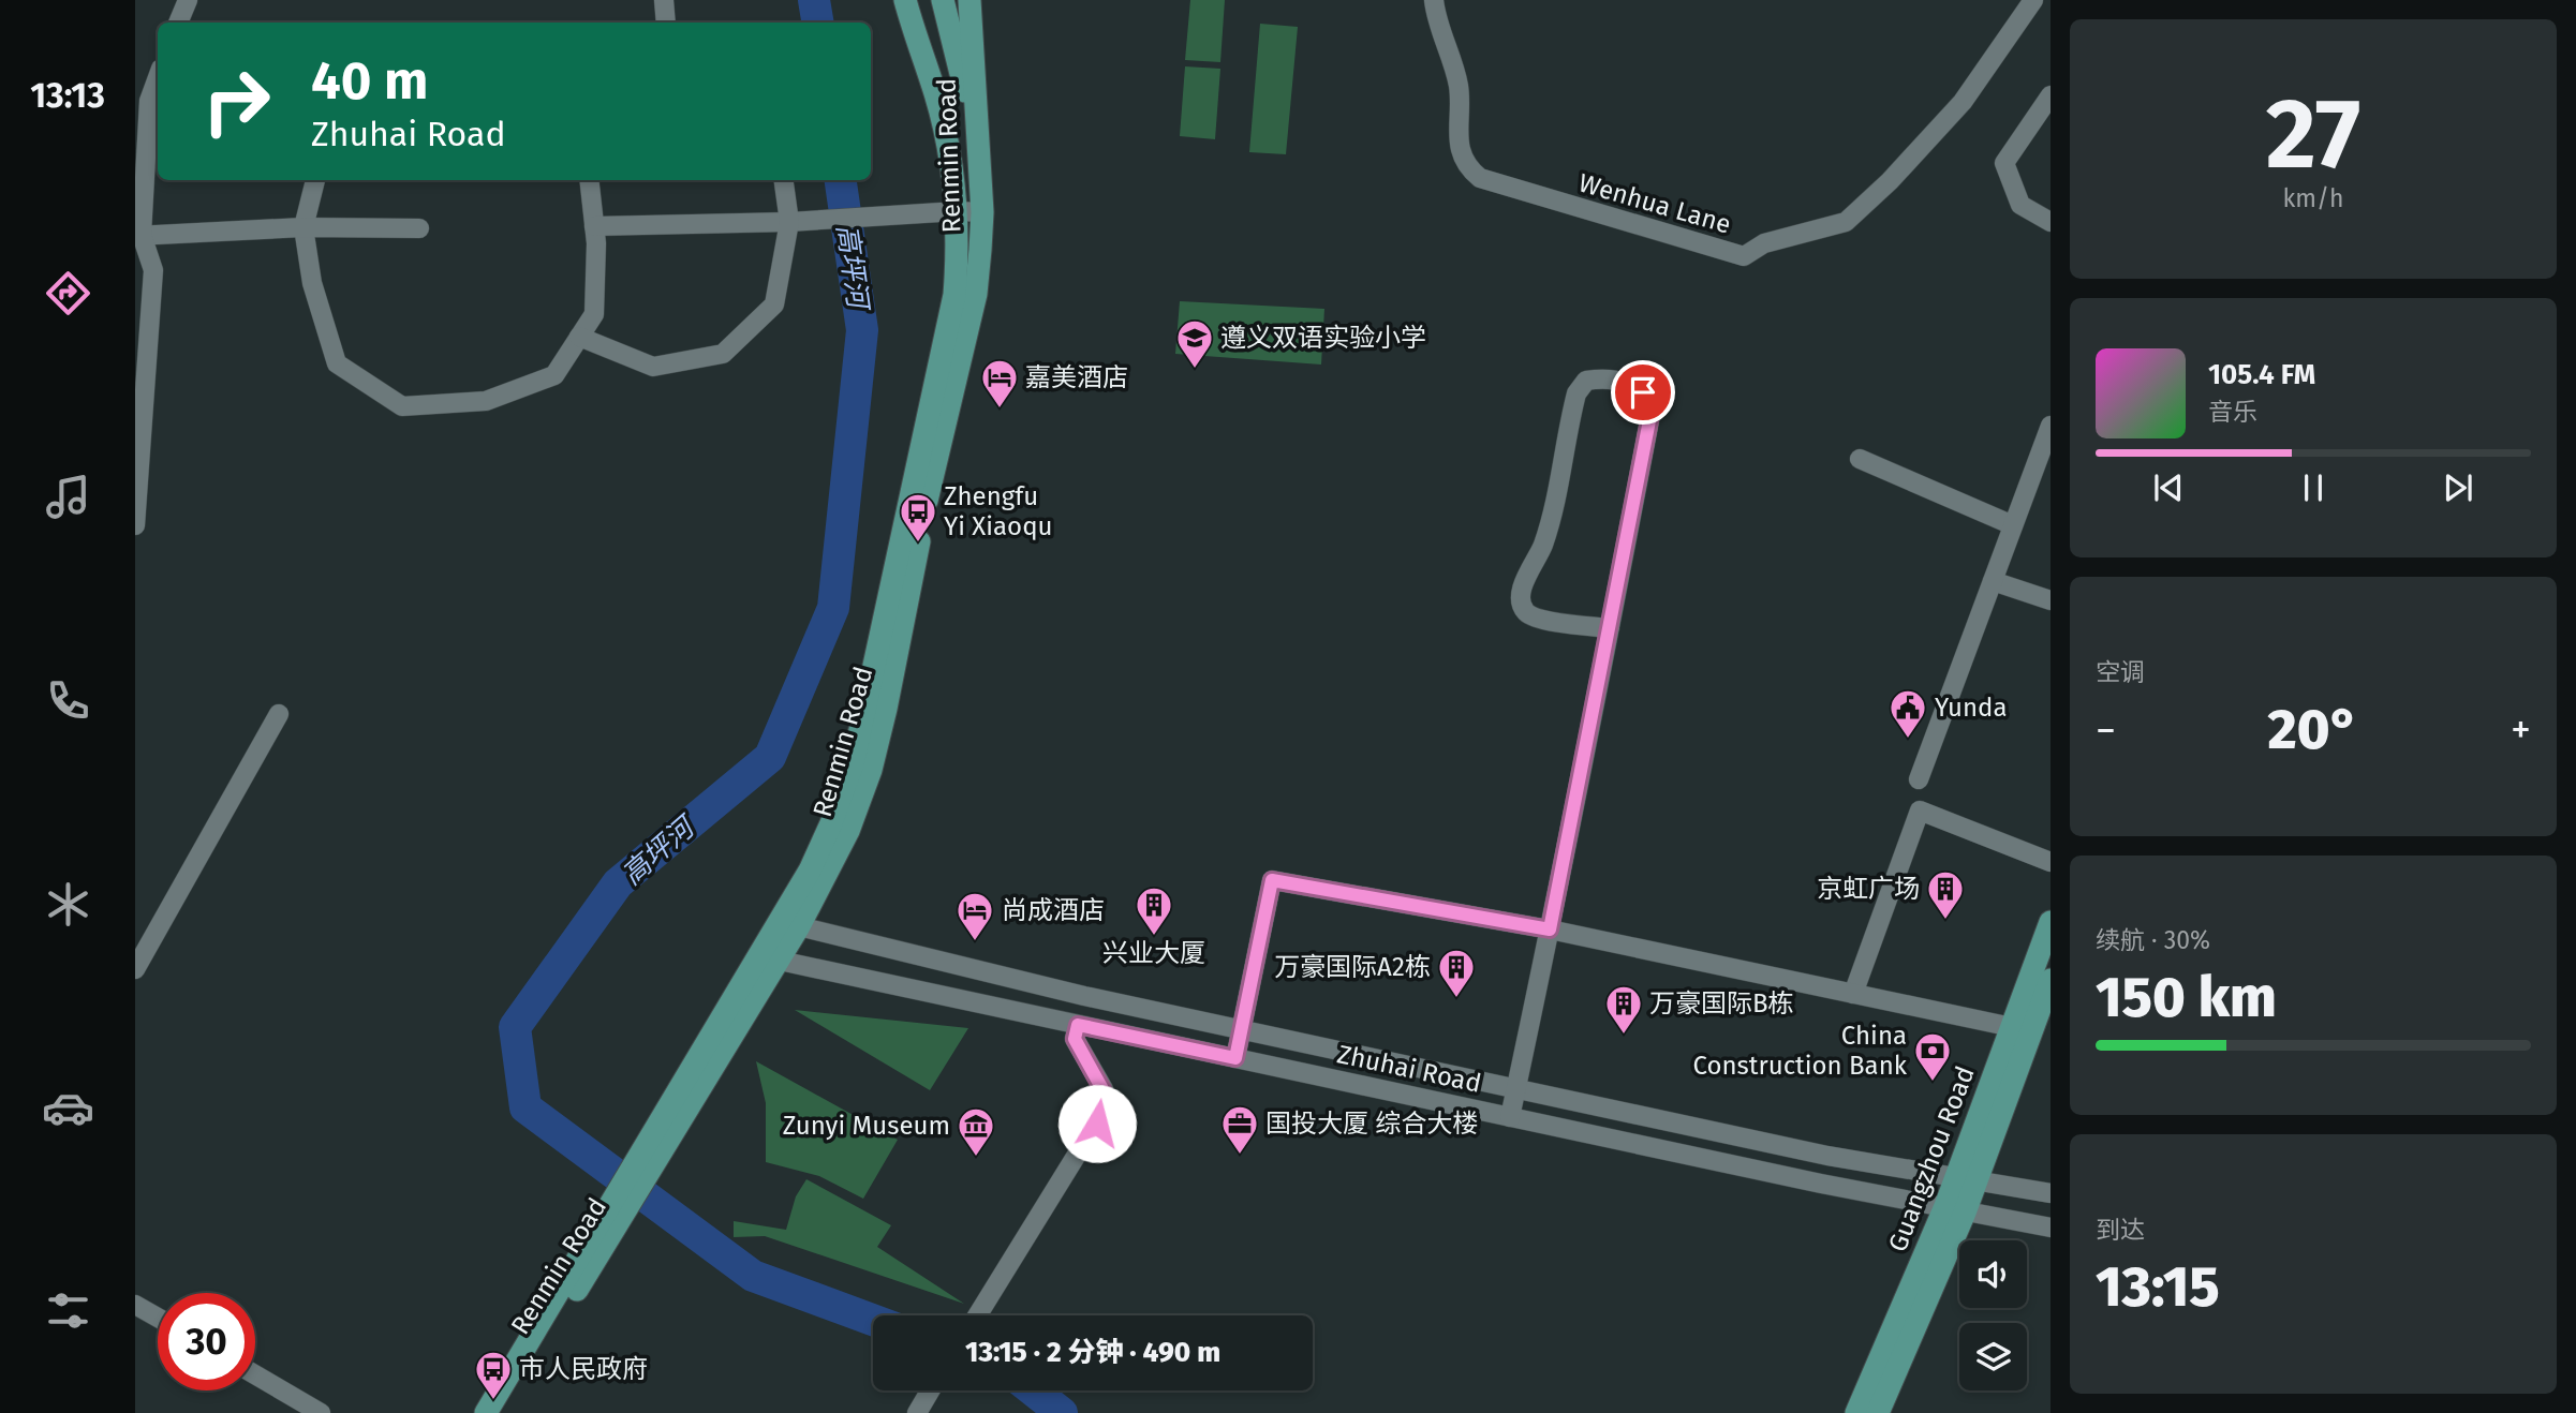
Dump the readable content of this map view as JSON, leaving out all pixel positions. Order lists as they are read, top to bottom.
{
  "streets": {
    "main road": ["Renmin Road", "Guangzhou Road"],
    "street": ["Wenhua Lane", "Zhuhai Road"]
  },
  "crossings": [
    ["Renmin Road", "Zhuhai Road"],
    ["Zhuhai Road", "Guangzhou Road"]
  ],
  "water": ["高坪河"],
  "places": {
    "school or university": ["遵义双语实验小学"],
    "hotel": ["嘉美酒店", "尚成酒店"],
    "bus stop": ["Zhengfu Yi Xiaoqu", "市人民政府"],
    "public building": ["Yunda"],
    "building": [
      "京虹广场",
      "兴业大厦",
      "万豪国际A2栋",
      "万豪国际B栋"
    ],
    "bank": ["China Construction Bank"],
    "office": ["国投大厦 综合大楼"],
    "museum": ["Zunyi Museum"]
  },
  "page": {
    "tabs": "13:13",
    "tile": [
      ["27", "km/h"],
      "空调",
      ["续航 · 30%", "150 km"],
      ["到达", "13:15"]
    ],
    "turn": ["40 m", "Zhuhai Road"],
    "song": ["105.4 FM", "音乐"],
    "heat": ["−", "20°", "+"],
    "limit": "30",
    "trip": "13:15 · 2 分钟 · 490 m"
  }
}
